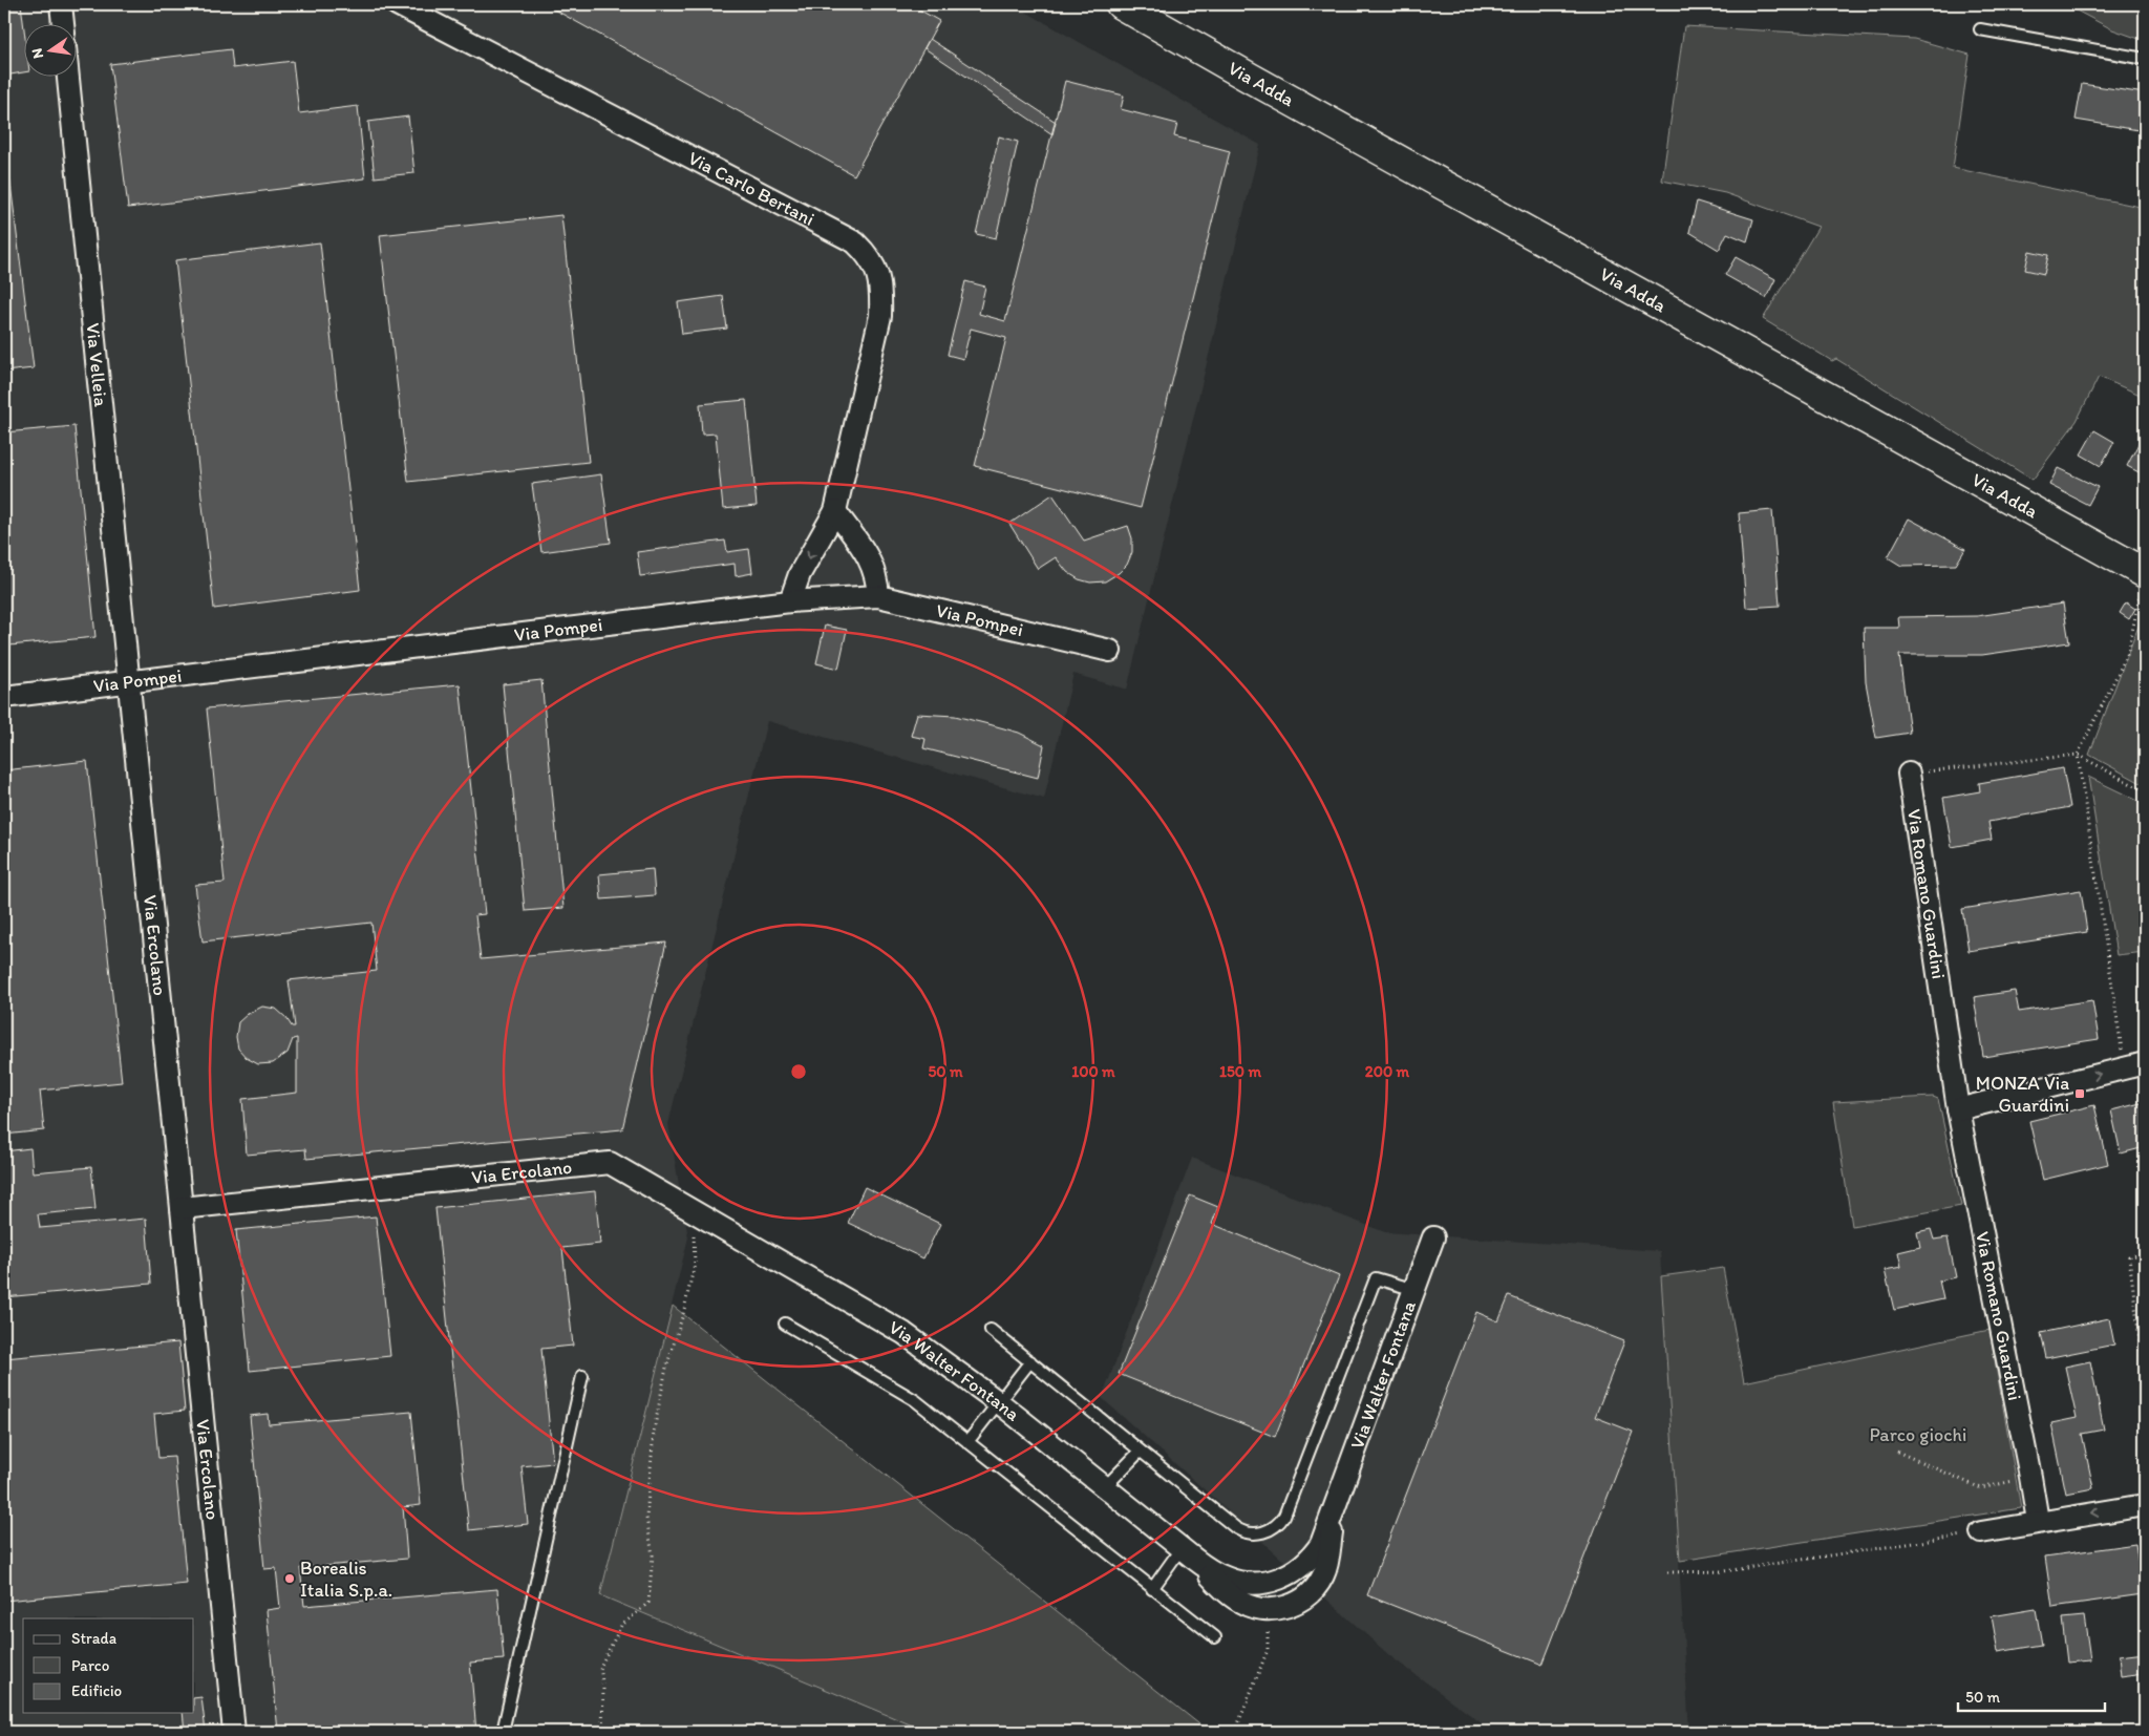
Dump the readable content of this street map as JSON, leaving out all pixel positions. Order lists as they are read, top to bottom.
{
  "streets": {
    "main road": ["Via Adda"],
    "street": [
      "Via Carlo Bertani",
      "Via Velleia",
      "Via Pompei",
      "Via Romano Guardini",
      "Via Ercolano",
      "Via Walter Fontana"
    ]
  },
  "crossings": [
    ["Via Carlo Bertani", "Via Pompei"],
    ["Via Velleia", "Via Pompei"],
    ["Via Velleia", "Via Ercolano"],
    ["Via Pompei", "Via Ercolano"],
    ["Via Ercolano", "Via Walter Fontana"]
  ],
  "parks": ["Parco giochi"],
  "places": {
    "transit": ["MONZA Via Guardini"],
    "other": ["Borealis Italia S.p.a."]
  },
  "legend": ["Strada", "Parco", "Edificio"],
  "scale_bar": "50 m",
  "north": "left",
  "rings": [
    "50 m",
    "100 m",
    "150 m",
    "200 m"
  ]
}
